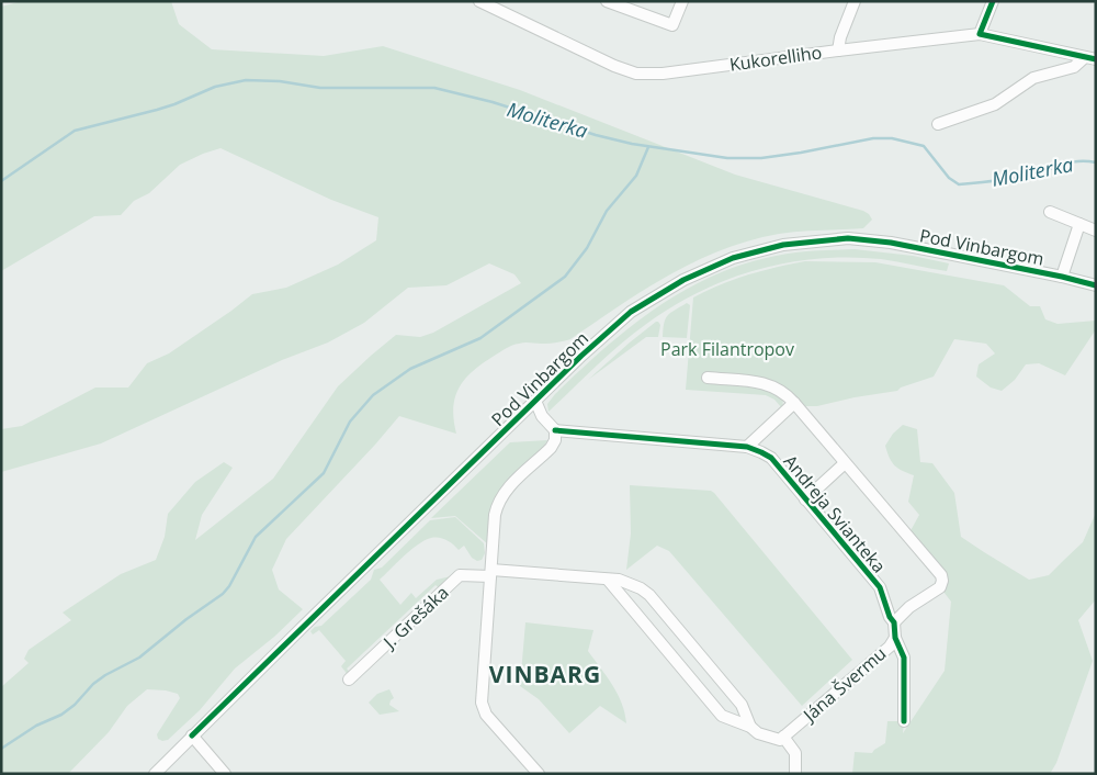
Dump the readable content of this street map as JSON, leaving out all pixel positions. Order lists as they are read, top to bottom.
{
  "streets": {
    "street": [
      "Kukorelliho",
      "Pod Vinbargom",
      "Andreja Svianteka",
      "J. Grešáka",
      "Jána Švermu"
    ]
  },
  "crossings": [
    ["Andreja Svianteka", "Jána Švermu"]
  ],
  "districts": ["VINBARG"],
  "water": ["Moliterka"],
  "parks": ["Park Filantropov"]
}
